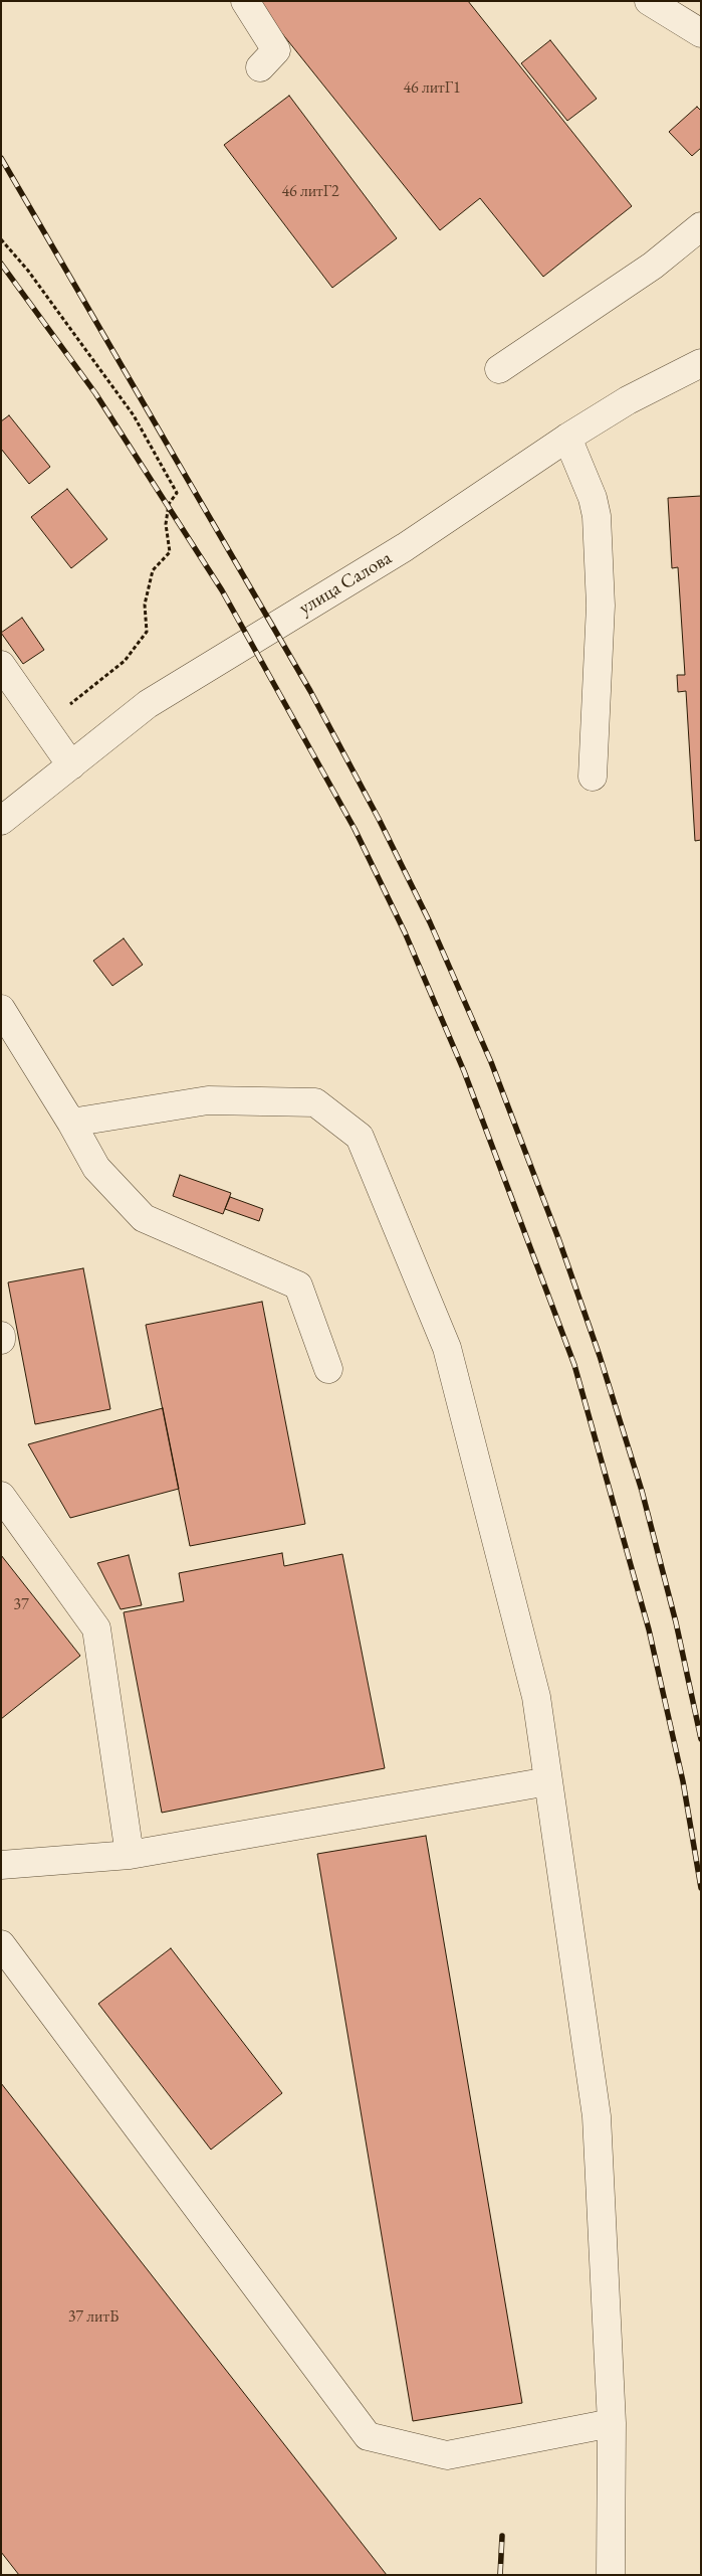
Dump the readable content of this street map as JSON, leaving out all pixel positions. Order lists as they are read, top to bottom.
{
  "streets": {
    "street": ["улица Салова"]
  },
  "house_numbers": [
    "46 литГ1",
    "46 литГ2",
    "37",
    "37 литБ"
  ]
}
